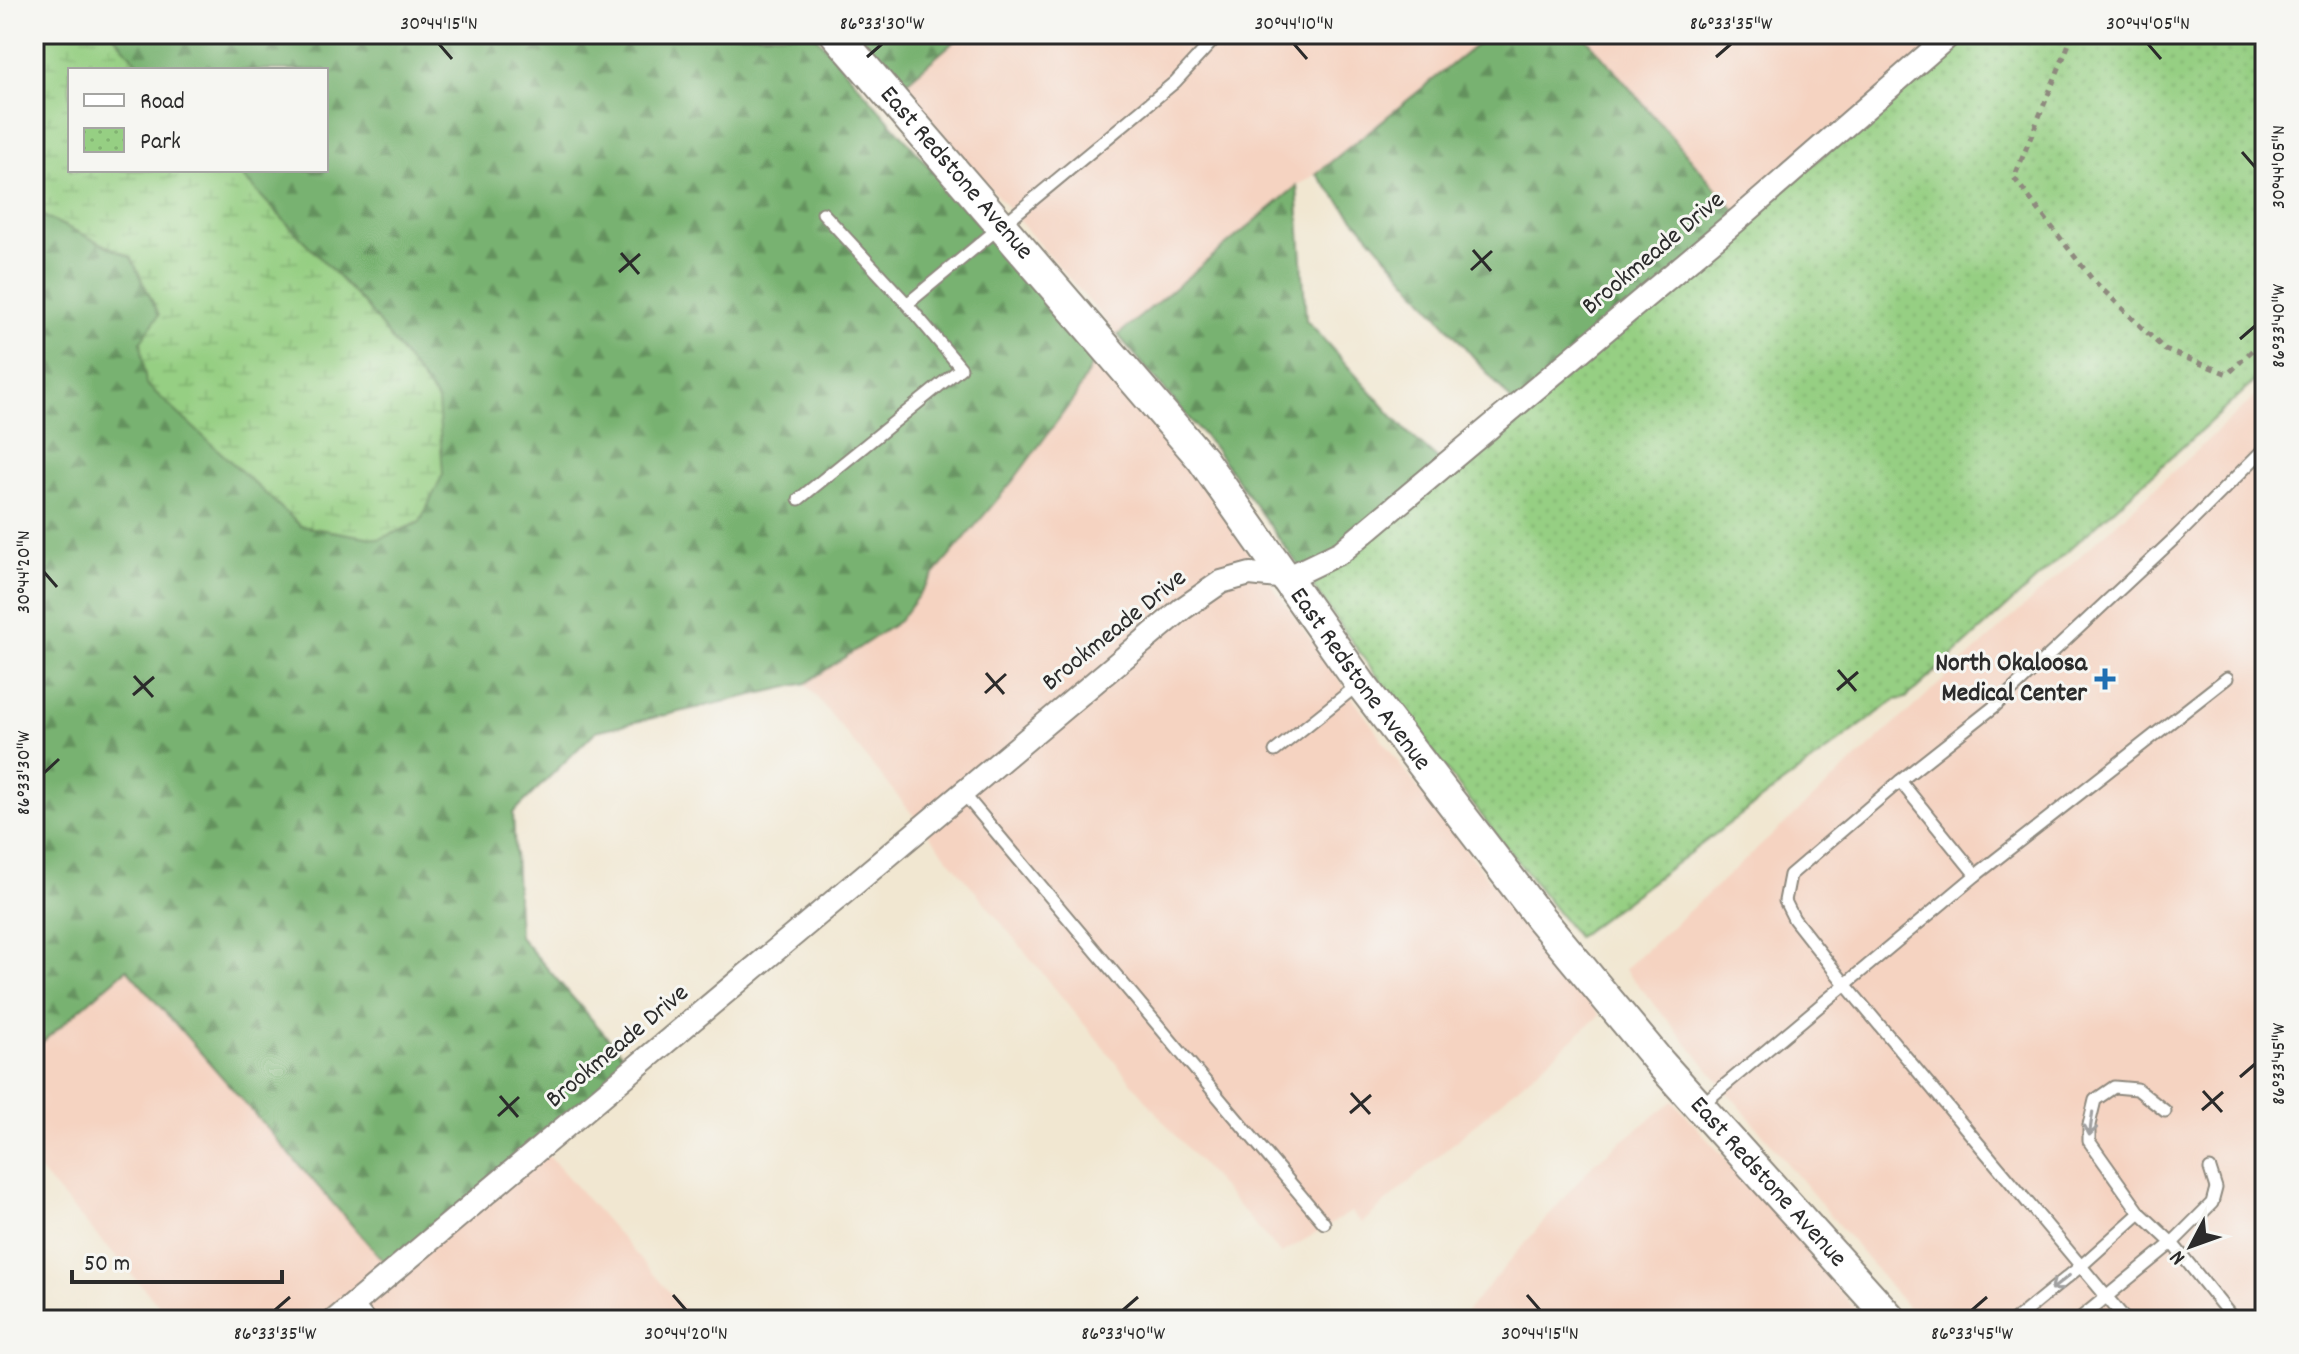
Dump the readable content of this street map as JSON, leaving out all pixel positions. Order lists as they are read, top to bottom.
{
  "streets": {
    "street": ["East Redstone Avenue", "Brookmeade Drive"]
  },
  "crossings": [
    ["East Redstone Avenue", "Brookmeade Drive"]
  ],
  "places": {
    "health": ["North Okaloosa Medical Center"]
  },
  "legend": ["Road", "Park"],
  "scale_bar": "50 m",
  "north": "bottom left",
  "coordinates": [
    "30°44'15\"N",
    "86°33'30\"W",
    "30°44'10\"N",
    "86°33'35\"W",
    "30°44'05\"N",
    "86°33'40\"W",
    "30°44'20\"N",
    "86°33'45\"W"
  ]
}
